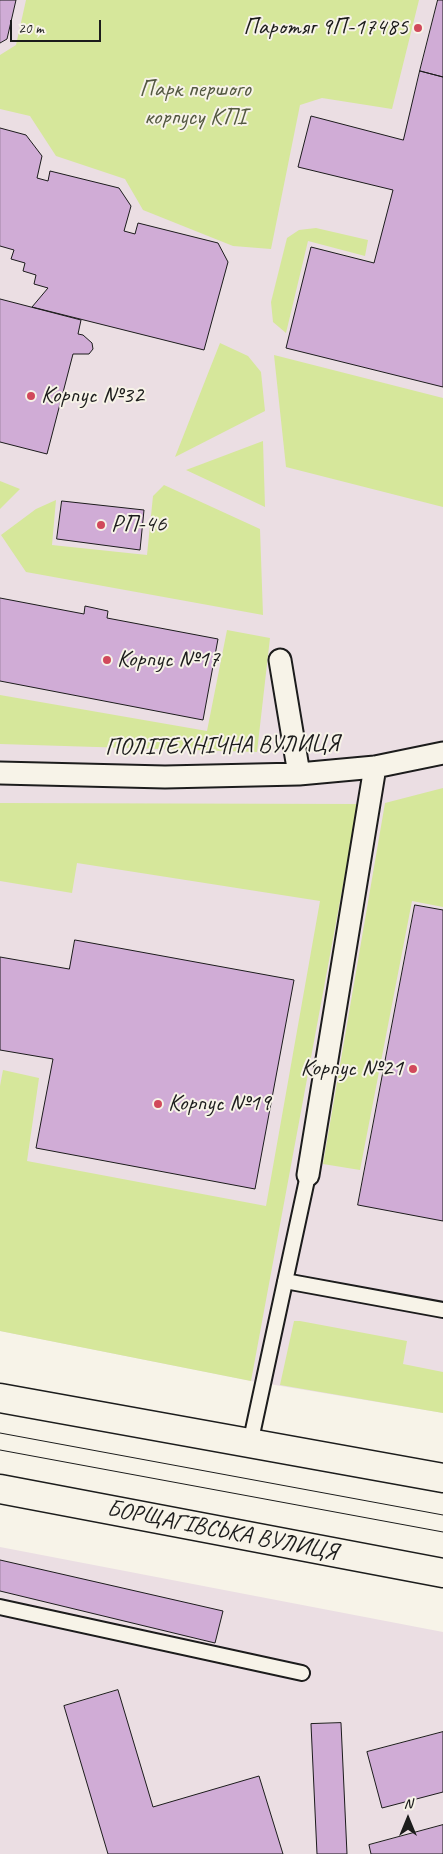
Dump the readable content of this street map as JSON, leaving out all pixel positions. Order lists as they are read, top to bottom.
{
  "streets": {
    "main road": ["БОРЩАГІВСЬКА ВУЛИЦЯ"],
    "street": ["ПОЛІТЕХНІЧНА ВУЛИЦЯ"]
  },
  "parks": ["Парк першого корпусу КПІ"],
  "places": [
    "Паротяг 9П-17485",
    "Корпус №32",
    "РП-46",
    "Корпус №17",
    "Корпус №21",
    "Корпус №19"
  ],
  "scale_bar": "20 m",
  "north": "top"
}
